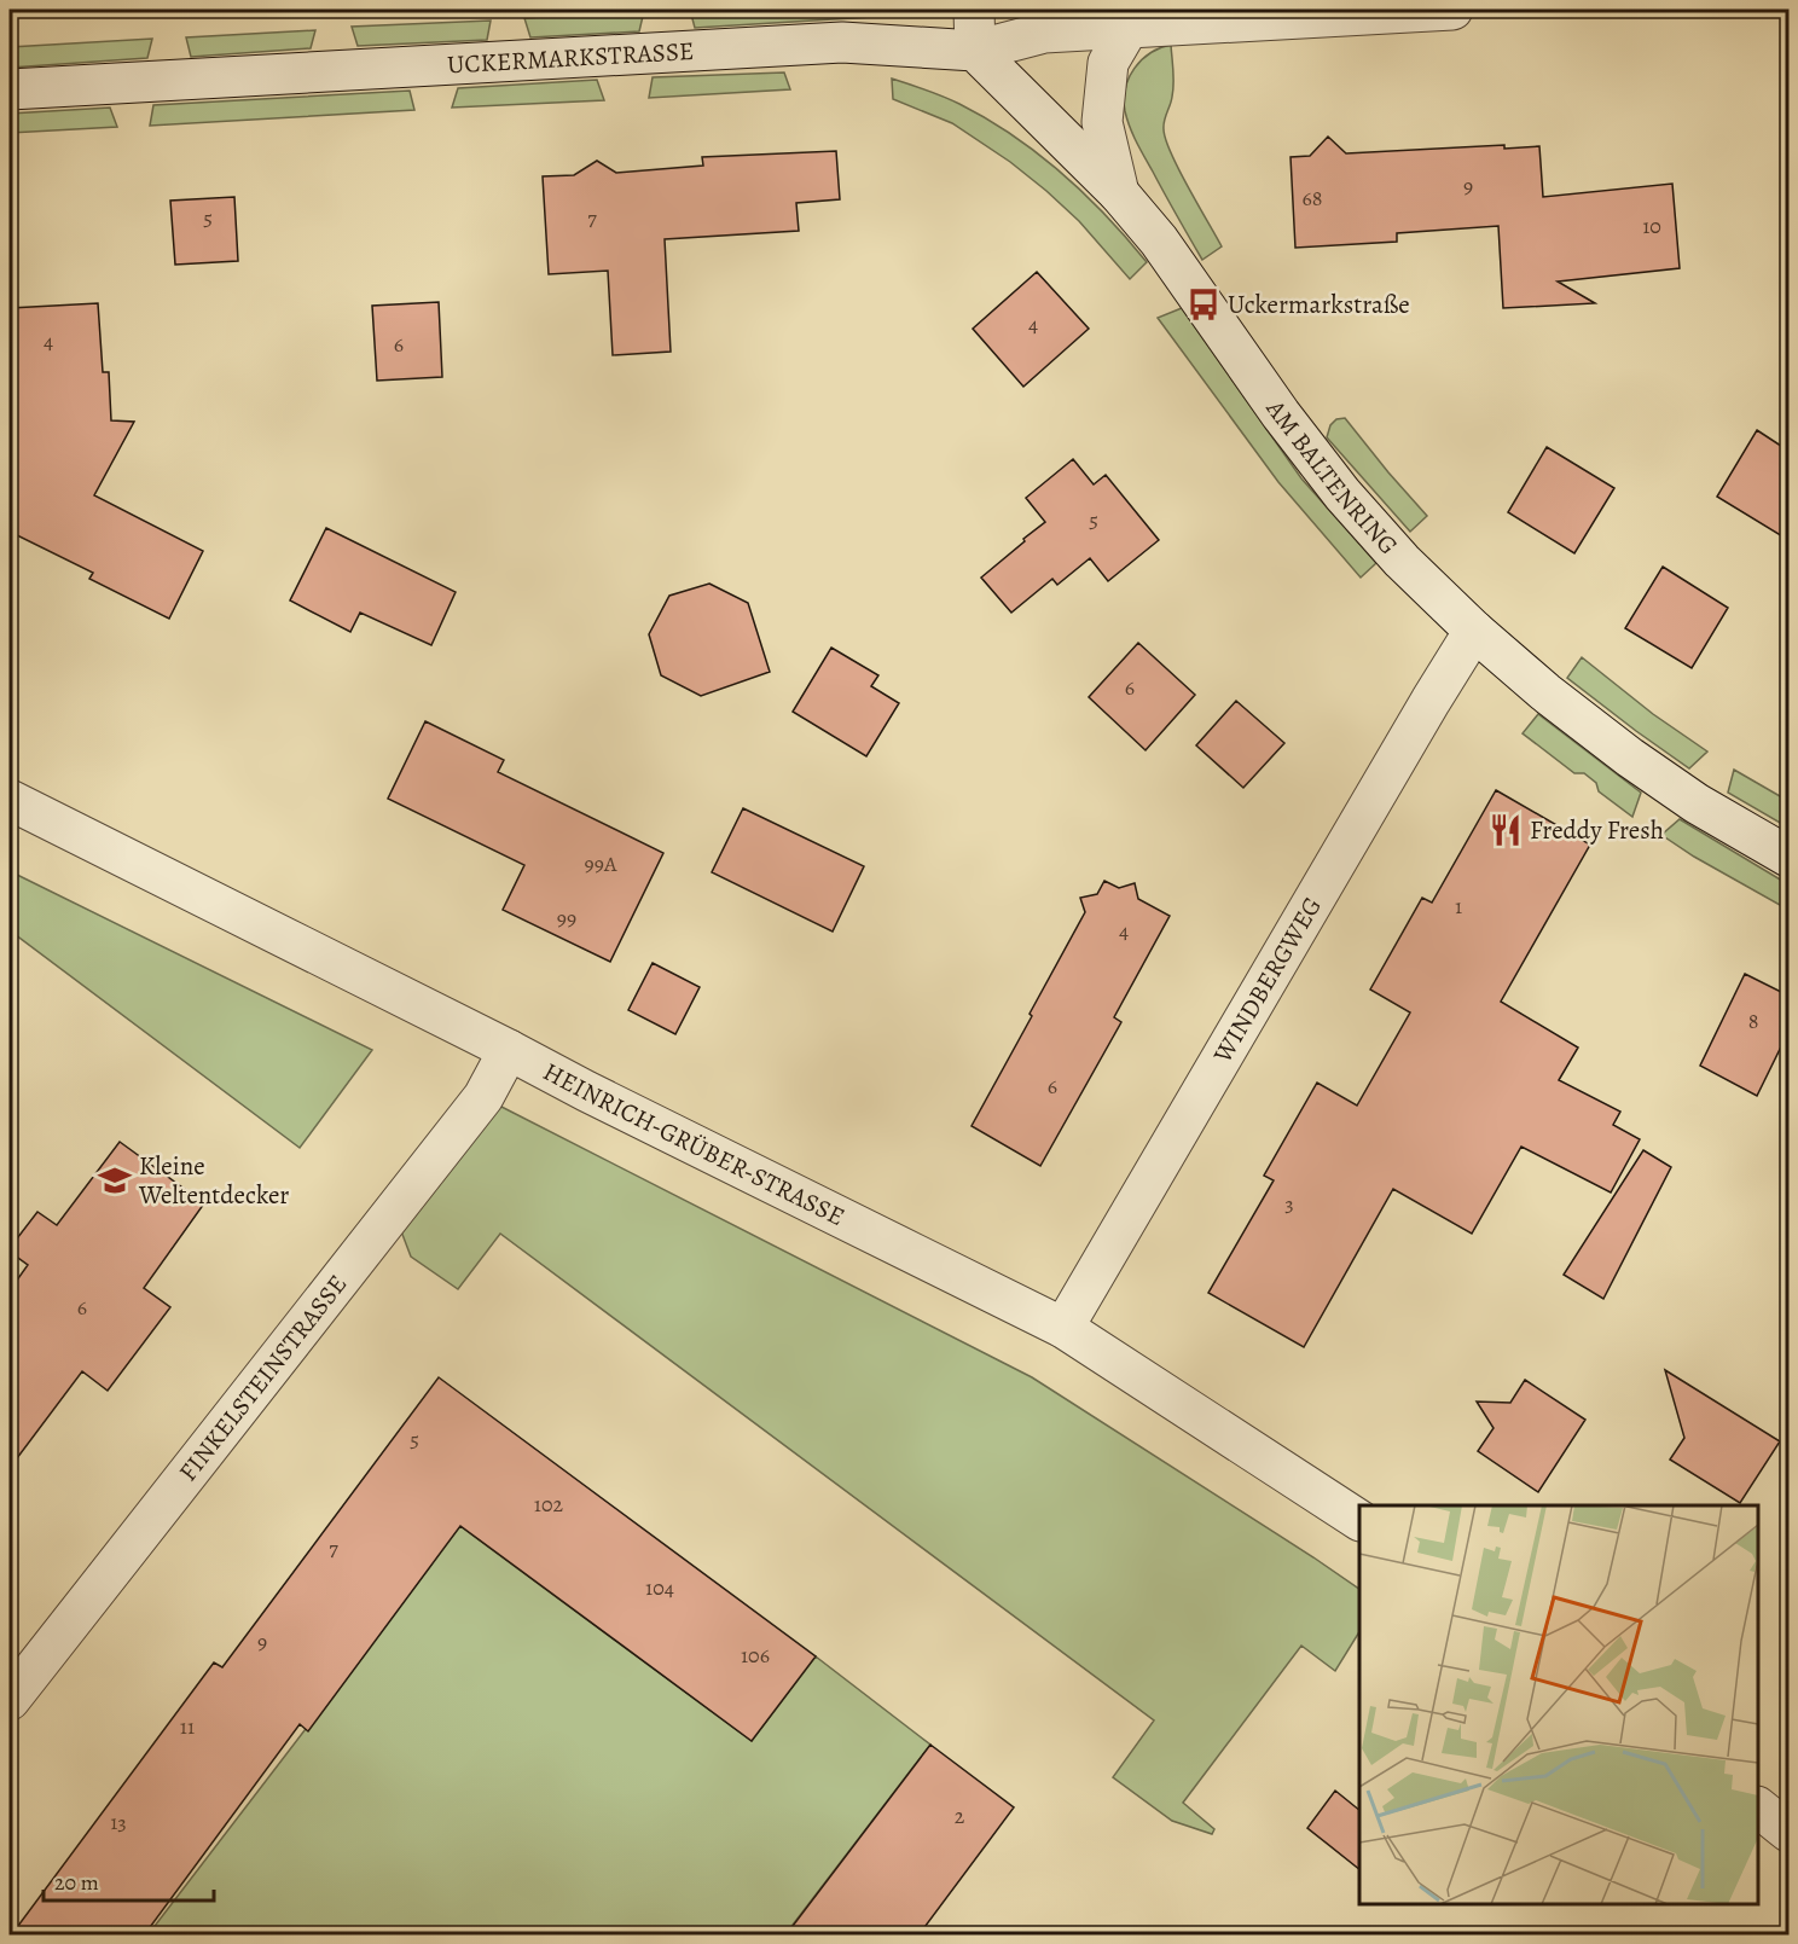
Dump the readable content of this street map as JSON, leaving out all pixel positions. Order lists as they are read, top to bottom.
{
  "streets": {
    "street": [
      "UCKERMARKSTRASSE",
      "AM BALTENRING",
      "WINDBERGWEG",
      "HEINRICH-GRÜBER-STRASSE",
      "FINKELSTEINSTRASSE"
    ]
  },
  "crossings": [
    ["UCKERMARKSTRASSE", "AM BALTENRING"],
    ["AM BALTENRING", "WINDBERGWEG"],
    ["WINDBERGWEG", "HEINRICH-GRÜBER-STRASSE"],
    ["HEINRICH-GRÜBER-STRASSE", "FINKELSTEINSTRASSE"]
  ],
  "places": {
    "bus stop": ["Uckermarkstraße"],
    "restaurant": ["Freddy Fresh"],
    "school or university": ["Kleine Weltentdecker"]
  },
  "house_numbers": [
    "9",
    "68",
    "5",
    "7",
    "10",
    "4",
    "4",
    "6",
    "5",
    "6",
    "99A",
    "1",
    "99",
    "4",
    "8",
    "6",
    "3",
    "6",
    "5",
    "102",
    "7",
    "104",
    "9",
    "106",
    "11",
    "2",
    "13"
  ],
  "scale_bar": "20 m"
}
